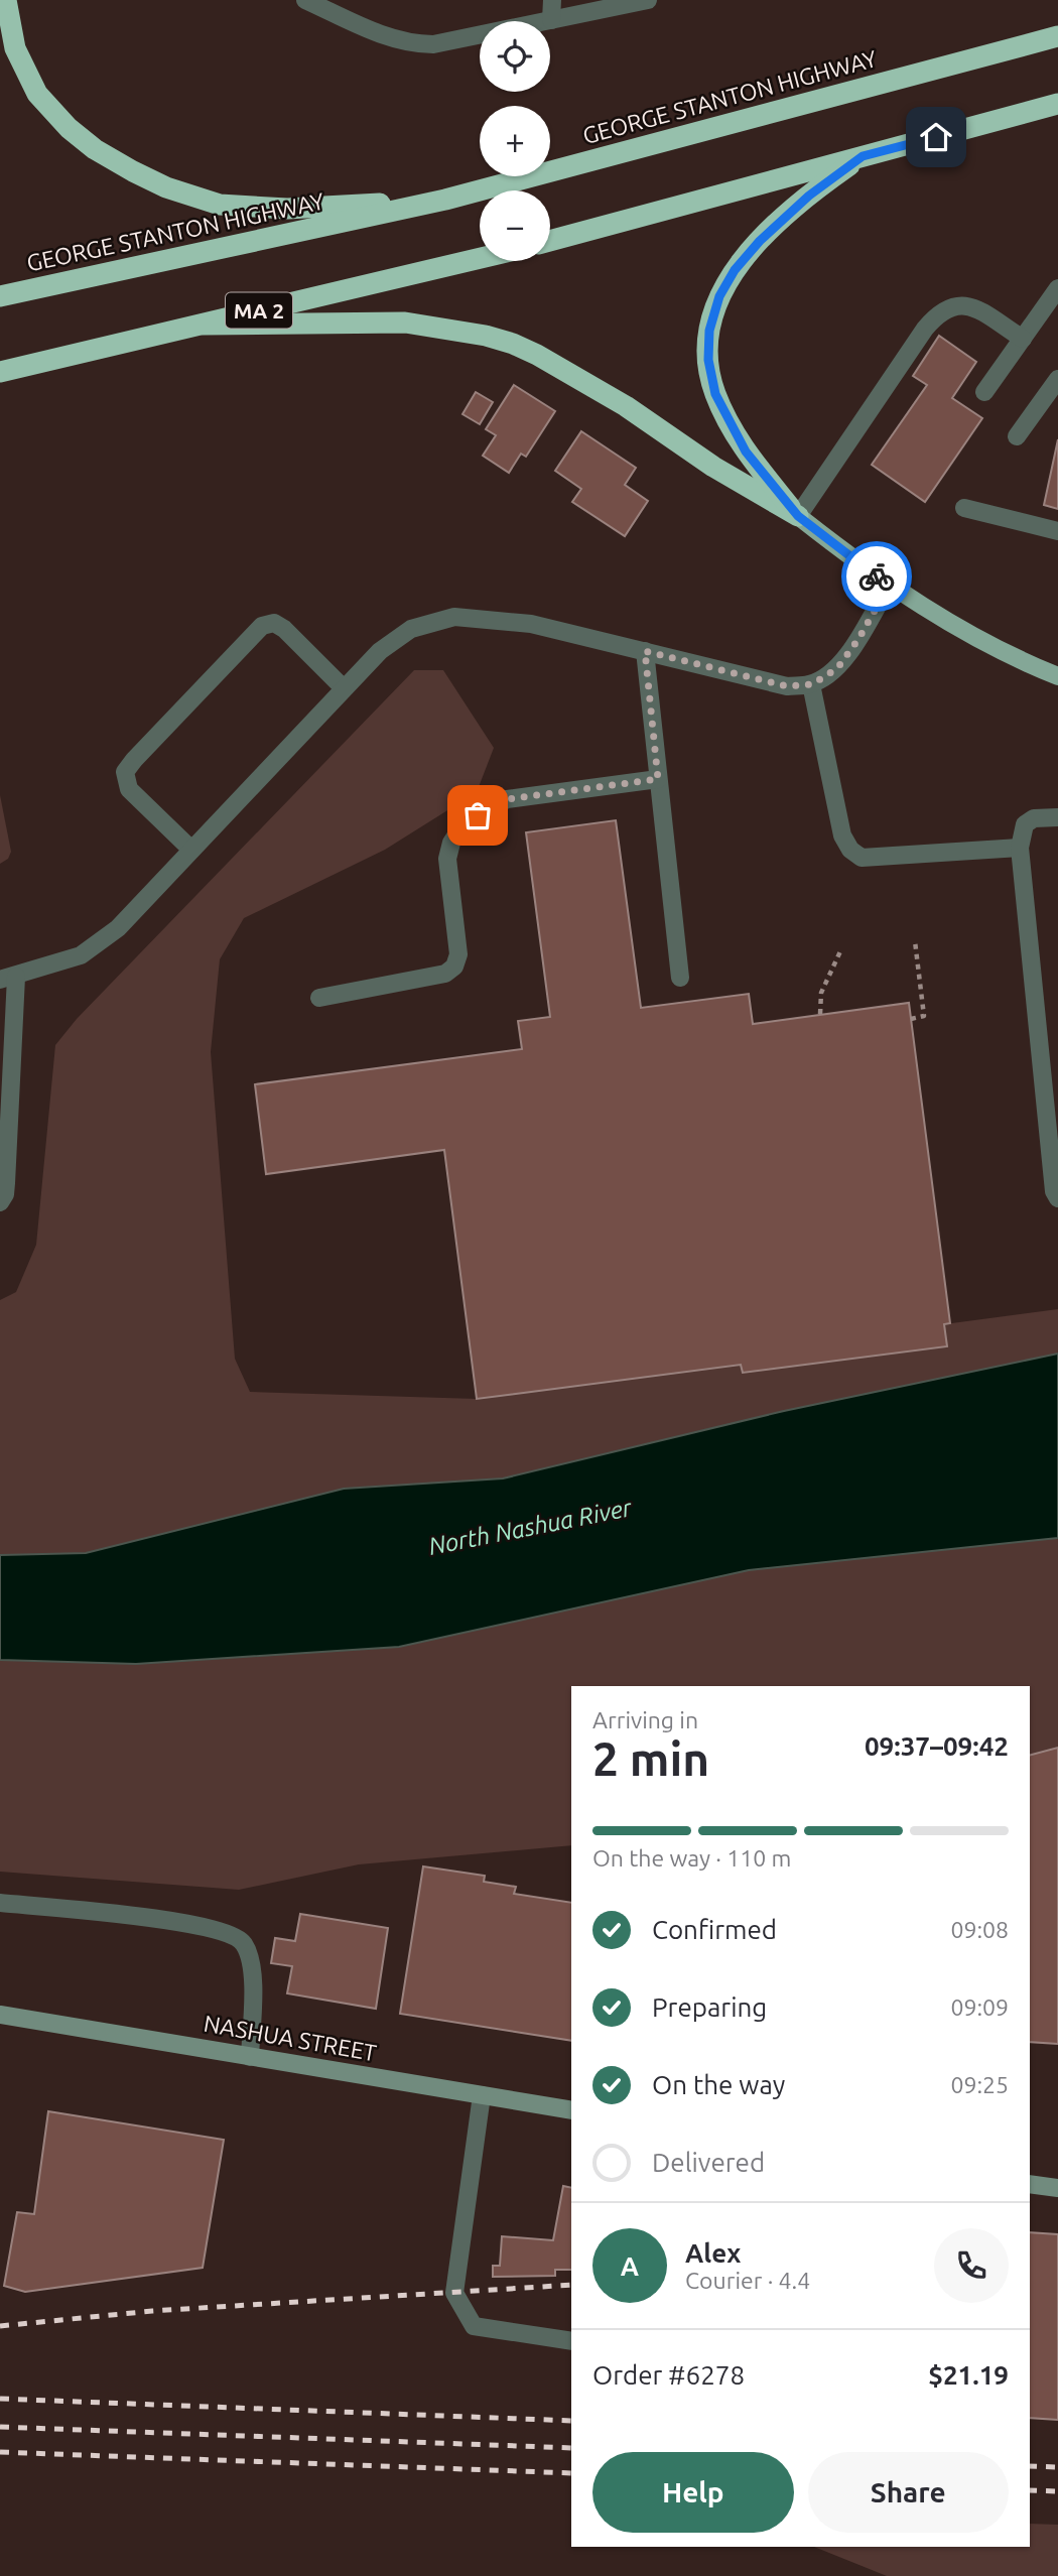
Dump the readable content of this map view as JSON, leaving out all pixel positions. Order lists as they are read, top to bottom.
{
  "streets": {
    "highway": ["GEORGE STANTON HIGHWAY", "MA 2"],
    "main road": ["NASHUA STREET"]
  },
  "water": ["North Nashua River"],
  "page": {
    "map_buttons": ["+", "−"],
    "heading": ["2 min", "Arriving in", "09:37–09:42"],
    "panel": [
      "Alex",
      "Courier · 4.4",
      "Order #6278",
      "$21.19"
    ],
    "bar": "On the way · 110 m",
    "list": [
      ["Confirmed", "09:08"],
      ["Preparing", "09:09"],
      ["On the way", "09:25"],
      "Delivered"
    ],
    "round": "A",
    "buttons": ["Help", "Share"]
  }
}
